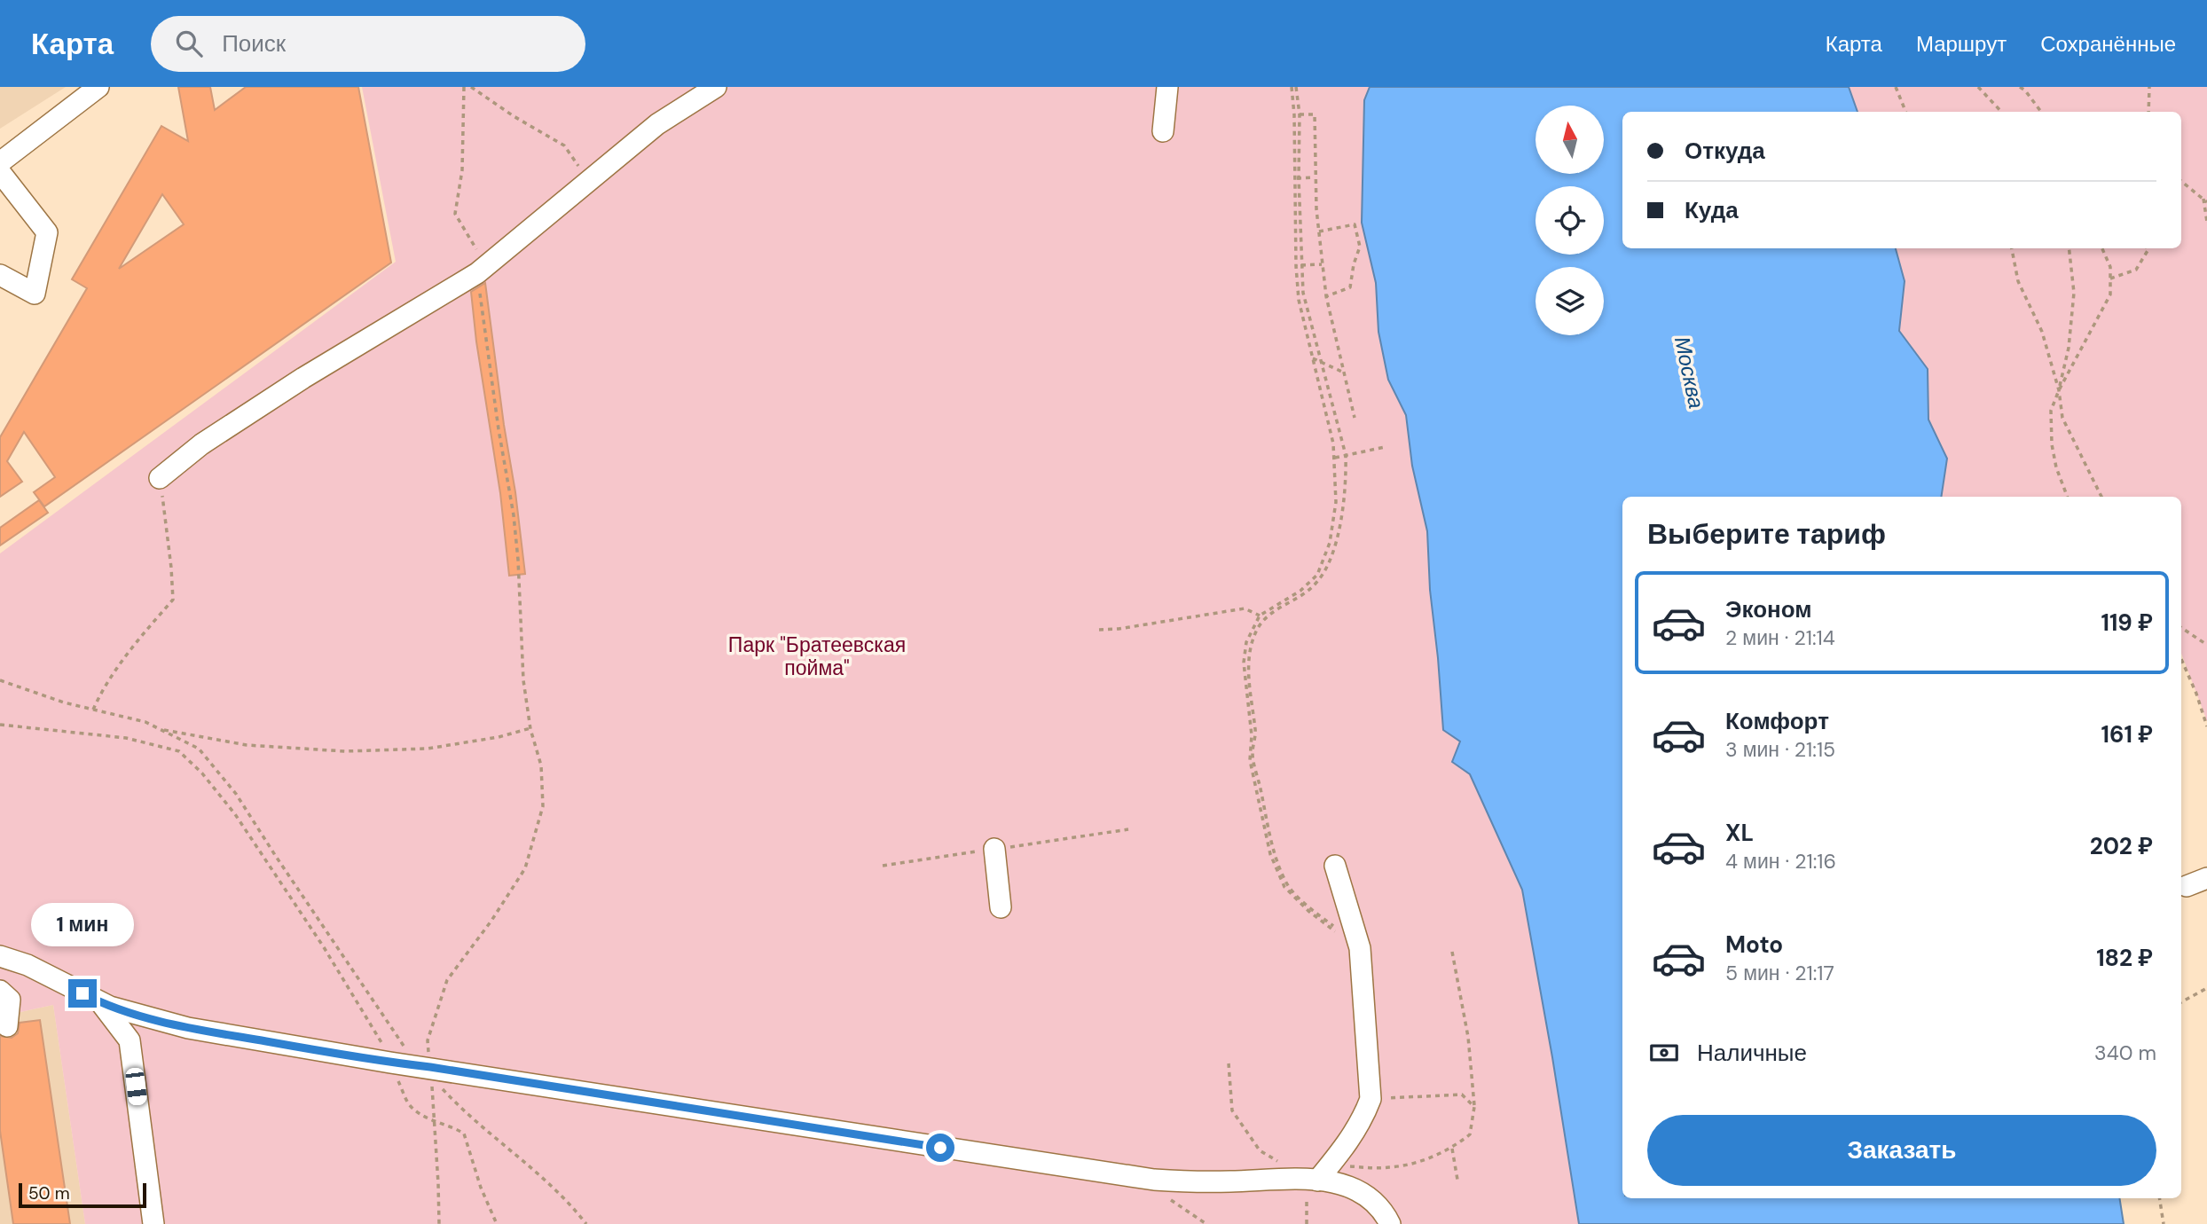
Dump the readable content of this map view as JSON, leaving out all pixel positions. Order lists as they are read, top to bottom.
{
  "water": ["Москва"],
  "parks": ["Парк \"Братеевская пойма\""],
  "scale_bar": "50 m",
  "north": "top",
  "page": {
    "header": "Карта",
    "search": "Поиск",
    "nav": ["Карта", "Маршрут", "Сохранённые"],
    "banner": ["Откуда", "Куда"],
    "heading": "Выберите тариф",
    "list": [
      {
        "name": "Эконом",
        "note": "2 мин · 21:14",
        "value": "119 ₽"
      },
      {
        "name": "Комфорт",
        "note": "3 мин · 21:15",
        "value": "161 ₽"
      },
      {
        "name": "XL",
        "note": "4 мин · 21:16",
        "value": "202 ₽"
      },
      {
        "name": "Moto",
        "note": "5 мин · 21:17",
        "value": "182 ₽"
      }
    ],
    "bubble": "1 мин",
    "pay": ["Наличные", "340 m"],
    "buttons": "Заказать",
    "scale": "50 m"
  }
}
